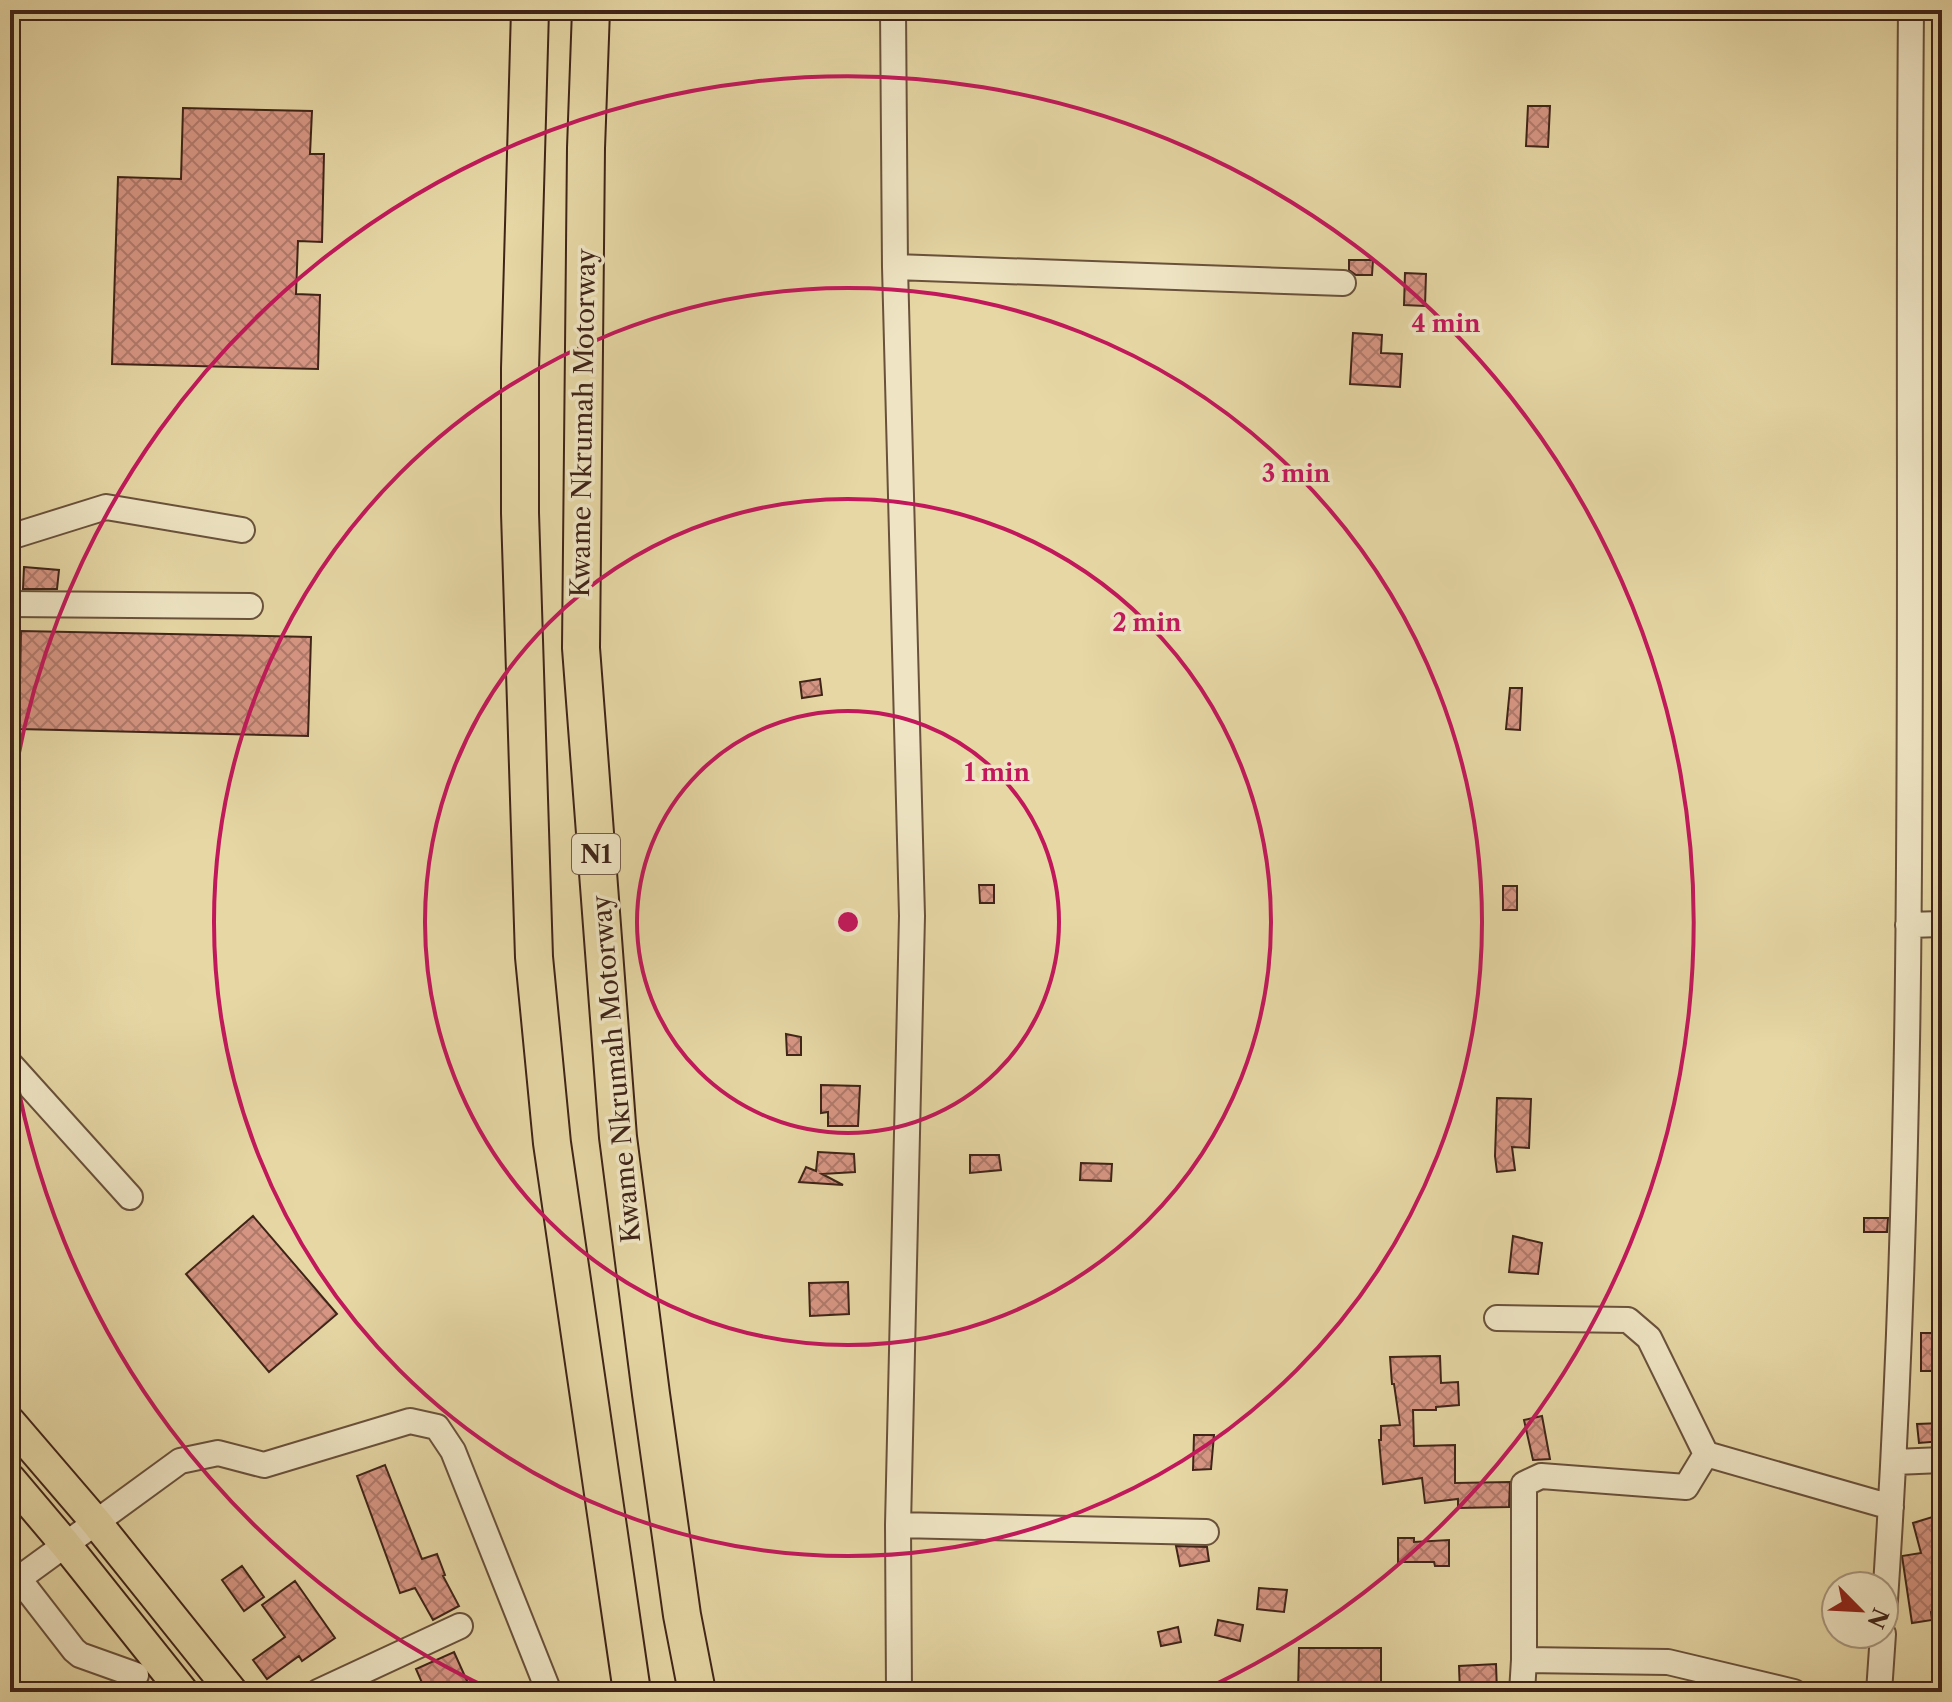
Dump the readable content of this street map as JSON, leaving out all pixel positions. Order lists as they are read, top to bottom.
{
  "streets": {
    "highway": ["Kwame Nkrumah Motorway", "N1"]
  },
  "north": "bottom right",
  "rings": [
    "4 min",
    "3 min",
    "2 min",
    "1 min"
  ]
}
